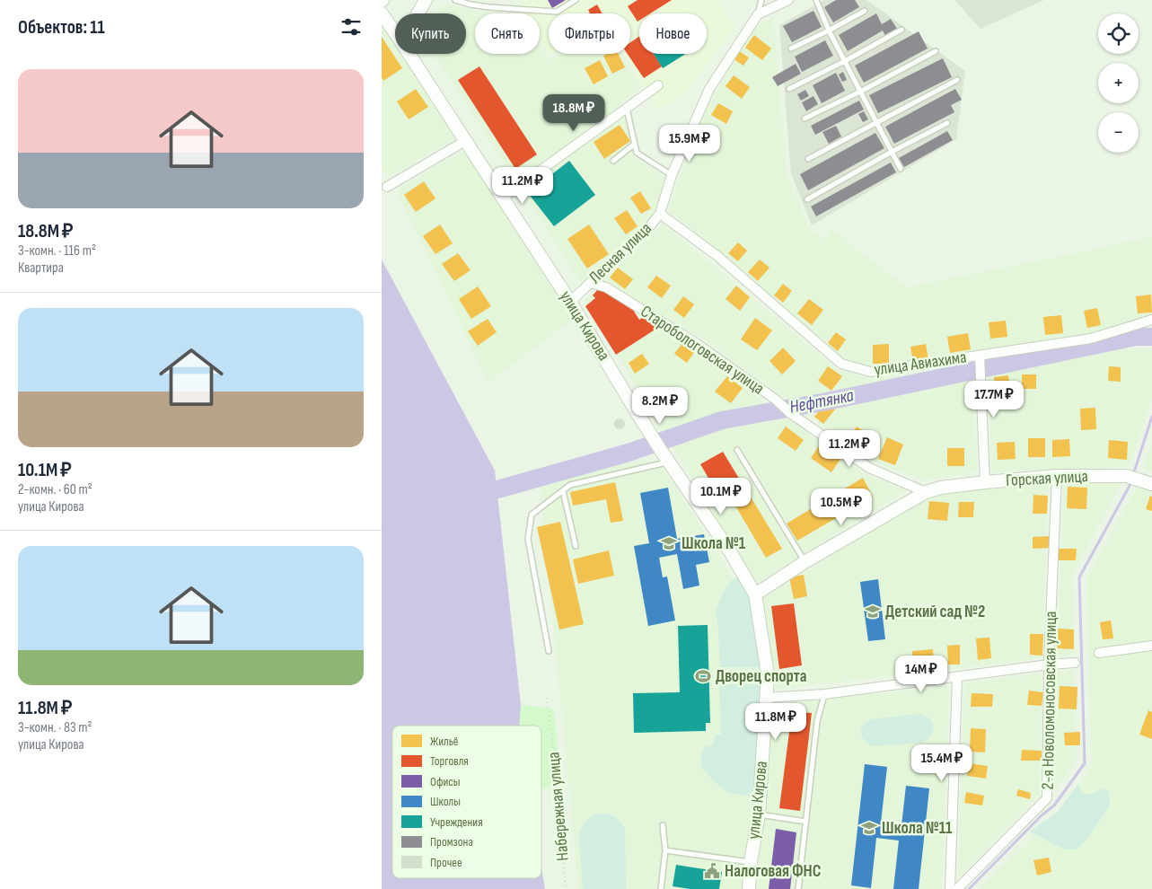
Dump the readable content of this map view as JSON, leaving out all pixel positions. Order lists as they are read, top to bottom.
{
  "streets": {
    "main road": ["улица Кирова", "Горская улица"],
    "street": [
      "Лесная улица",
      "Старобологовская улица",
      "улица Авиахима",
      "2-я Новоломоносовская улица"
    ],
    "path": ["Набережная улица"]
  },
  "crossings": [
    ["Лесная улица", "улица Кирова"],
    ["Лесная улица", "Старобологовская улица"],
    ["Лесная улица", "улица Авиахима"],
    ["улица Кирова", "Горская улица"],
    ["Старобологовская улица", "Горская улица"],
    ["Горская улица", "2-я Новоломоносовская улица"]
  ],
  "water": ["Нефтянка"],
  "places": {
    "school or university": ["Школа №1", "Детский сад №2", "Школа №11"],
    "sports": ["Дворец спорта"],
    "public building": ["Налоговая ФНС"]
  },
  "legend": [
    "Жильё",
    "Торговля",
    "Офисы",
    "Школы",
    "Учреждения",
    "Промзона",
    "Прочее"
  ],
  "page": {
    "heading": "Объектов: 11",
    "map_buttons": ["+", "−"],
    "chip": [
      "Купить",
      "Снять",
      "Фильтры",
      "Новое"
    ],
    "list": [
      {
        "name": "18.8M ₽",
        "note": "3-комн. · 116 m² · Квартира"
      },
      {
        "name": "10.1M ₽",
        "note": "2-комн. · 60 m² · улица Кирова"
      },
      {
        "name": "11.8M ₽",
        "note": "3-комн. · 83 m² · улица Кирова"
      }
    ],
    "price": [
      "18.8M ₽",
      "15.9M ₽",
      "11.2M ₽",
      "17.7M ₽",
      "8.2M ₽",
      "11.2M ₽",
      "10.1M ₽",
      "10.5M ₽",
      "14M ₽",
      "11.8M ₽",
      "15.4M ₽"
    ]
  }
}
